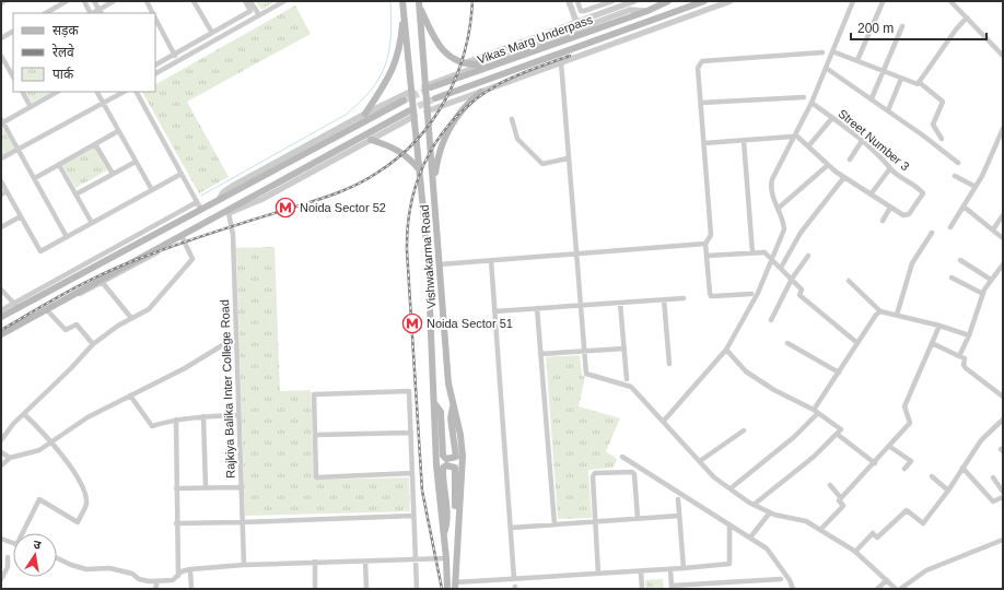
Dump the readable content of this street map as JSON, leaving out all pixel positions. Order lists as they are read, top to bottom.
{
  "streets": {
    "main road": ["Vikas Marg Underpass", "Vishwakarma Road"],
    "street": ["Street Number 3", "Rajkiya Balika Inter College Road"]
  },
  "crossings": [
    ["Vikas Marg Underpass", "Vishwakarma Road"]
  ],
  "places": {
    "metro station": ["Noida Sector 52", "Noida Sector 51"]
  },
  "legend": ["सड़क", "रेलवे", "पार्क"],
  "scale_bar": "200 m",
  "north": "top"
}
